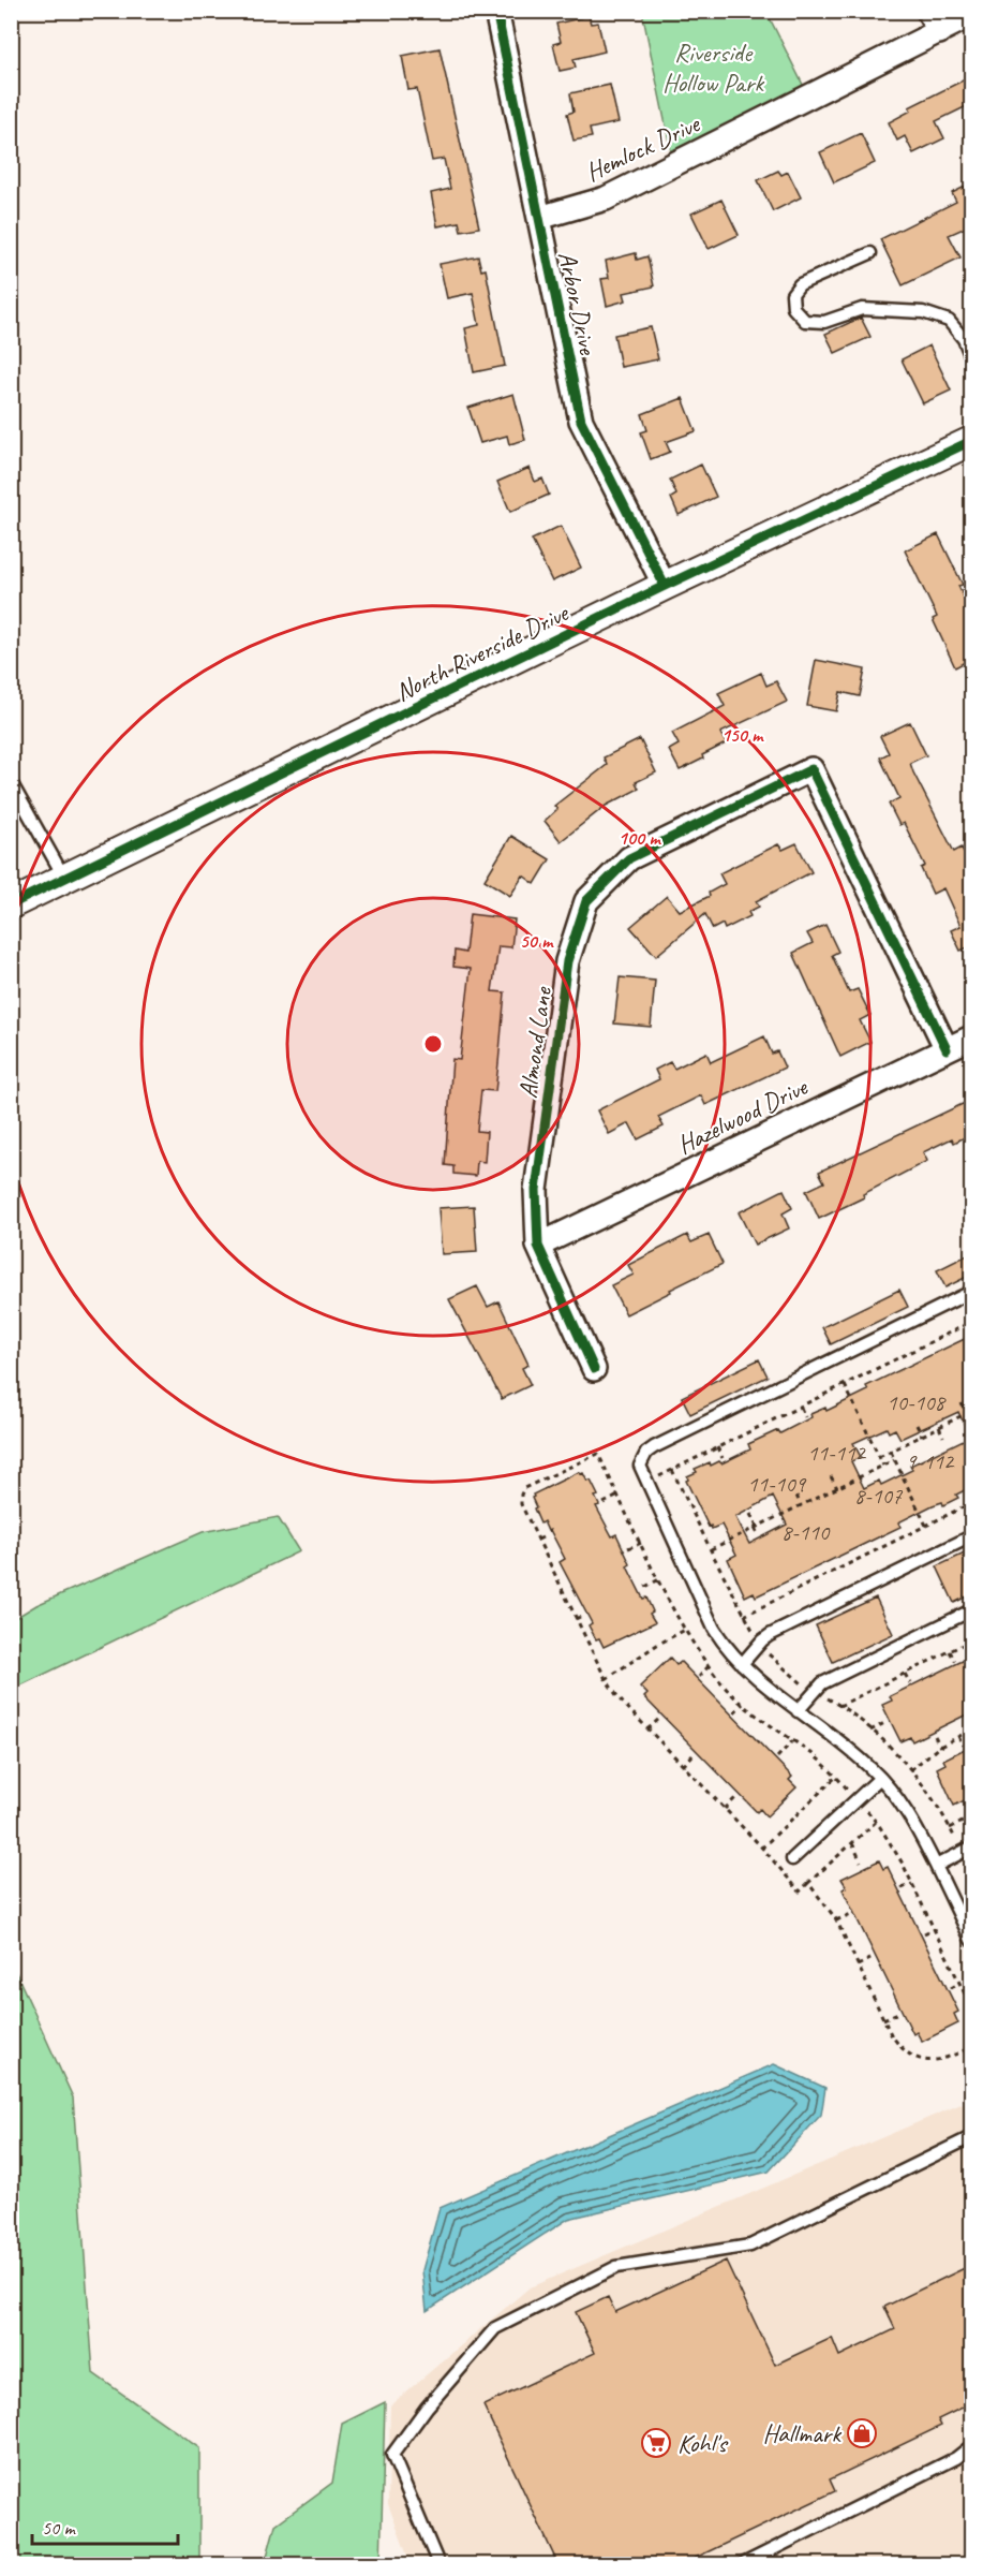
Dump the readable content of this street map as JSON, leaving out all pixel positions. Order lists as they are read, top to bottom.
{
  "streets": {
    "street": [
      "Hemlock Drive",
      "Arbor Drive",
      "North Riverside Drive",
      "Almond Lane",
      "Hazelwood Drive"
    ]
  },
  "crossings": [
    ["Hemlock Drive", "Arbor Drive"],
    ["Arbor Drive", "North Riverside Drive"],
    ["Almond Lane", "Hazelwood Drive"]
  ],
  "parks": ["Riverside Hollow Park"],
  "places": {
    "shop": ["Hallmark"],
    "supermarket": ["Kohl's"]
  },
  "house_numbers": [
    "10-108",
    "11-112",
    "9-112",
    "11-109",
    "8-107",
    "8-110"
  ],
  "scale_bar": "50 m",
  "rings": ["150 m", "100 m", "50 m"]
}
